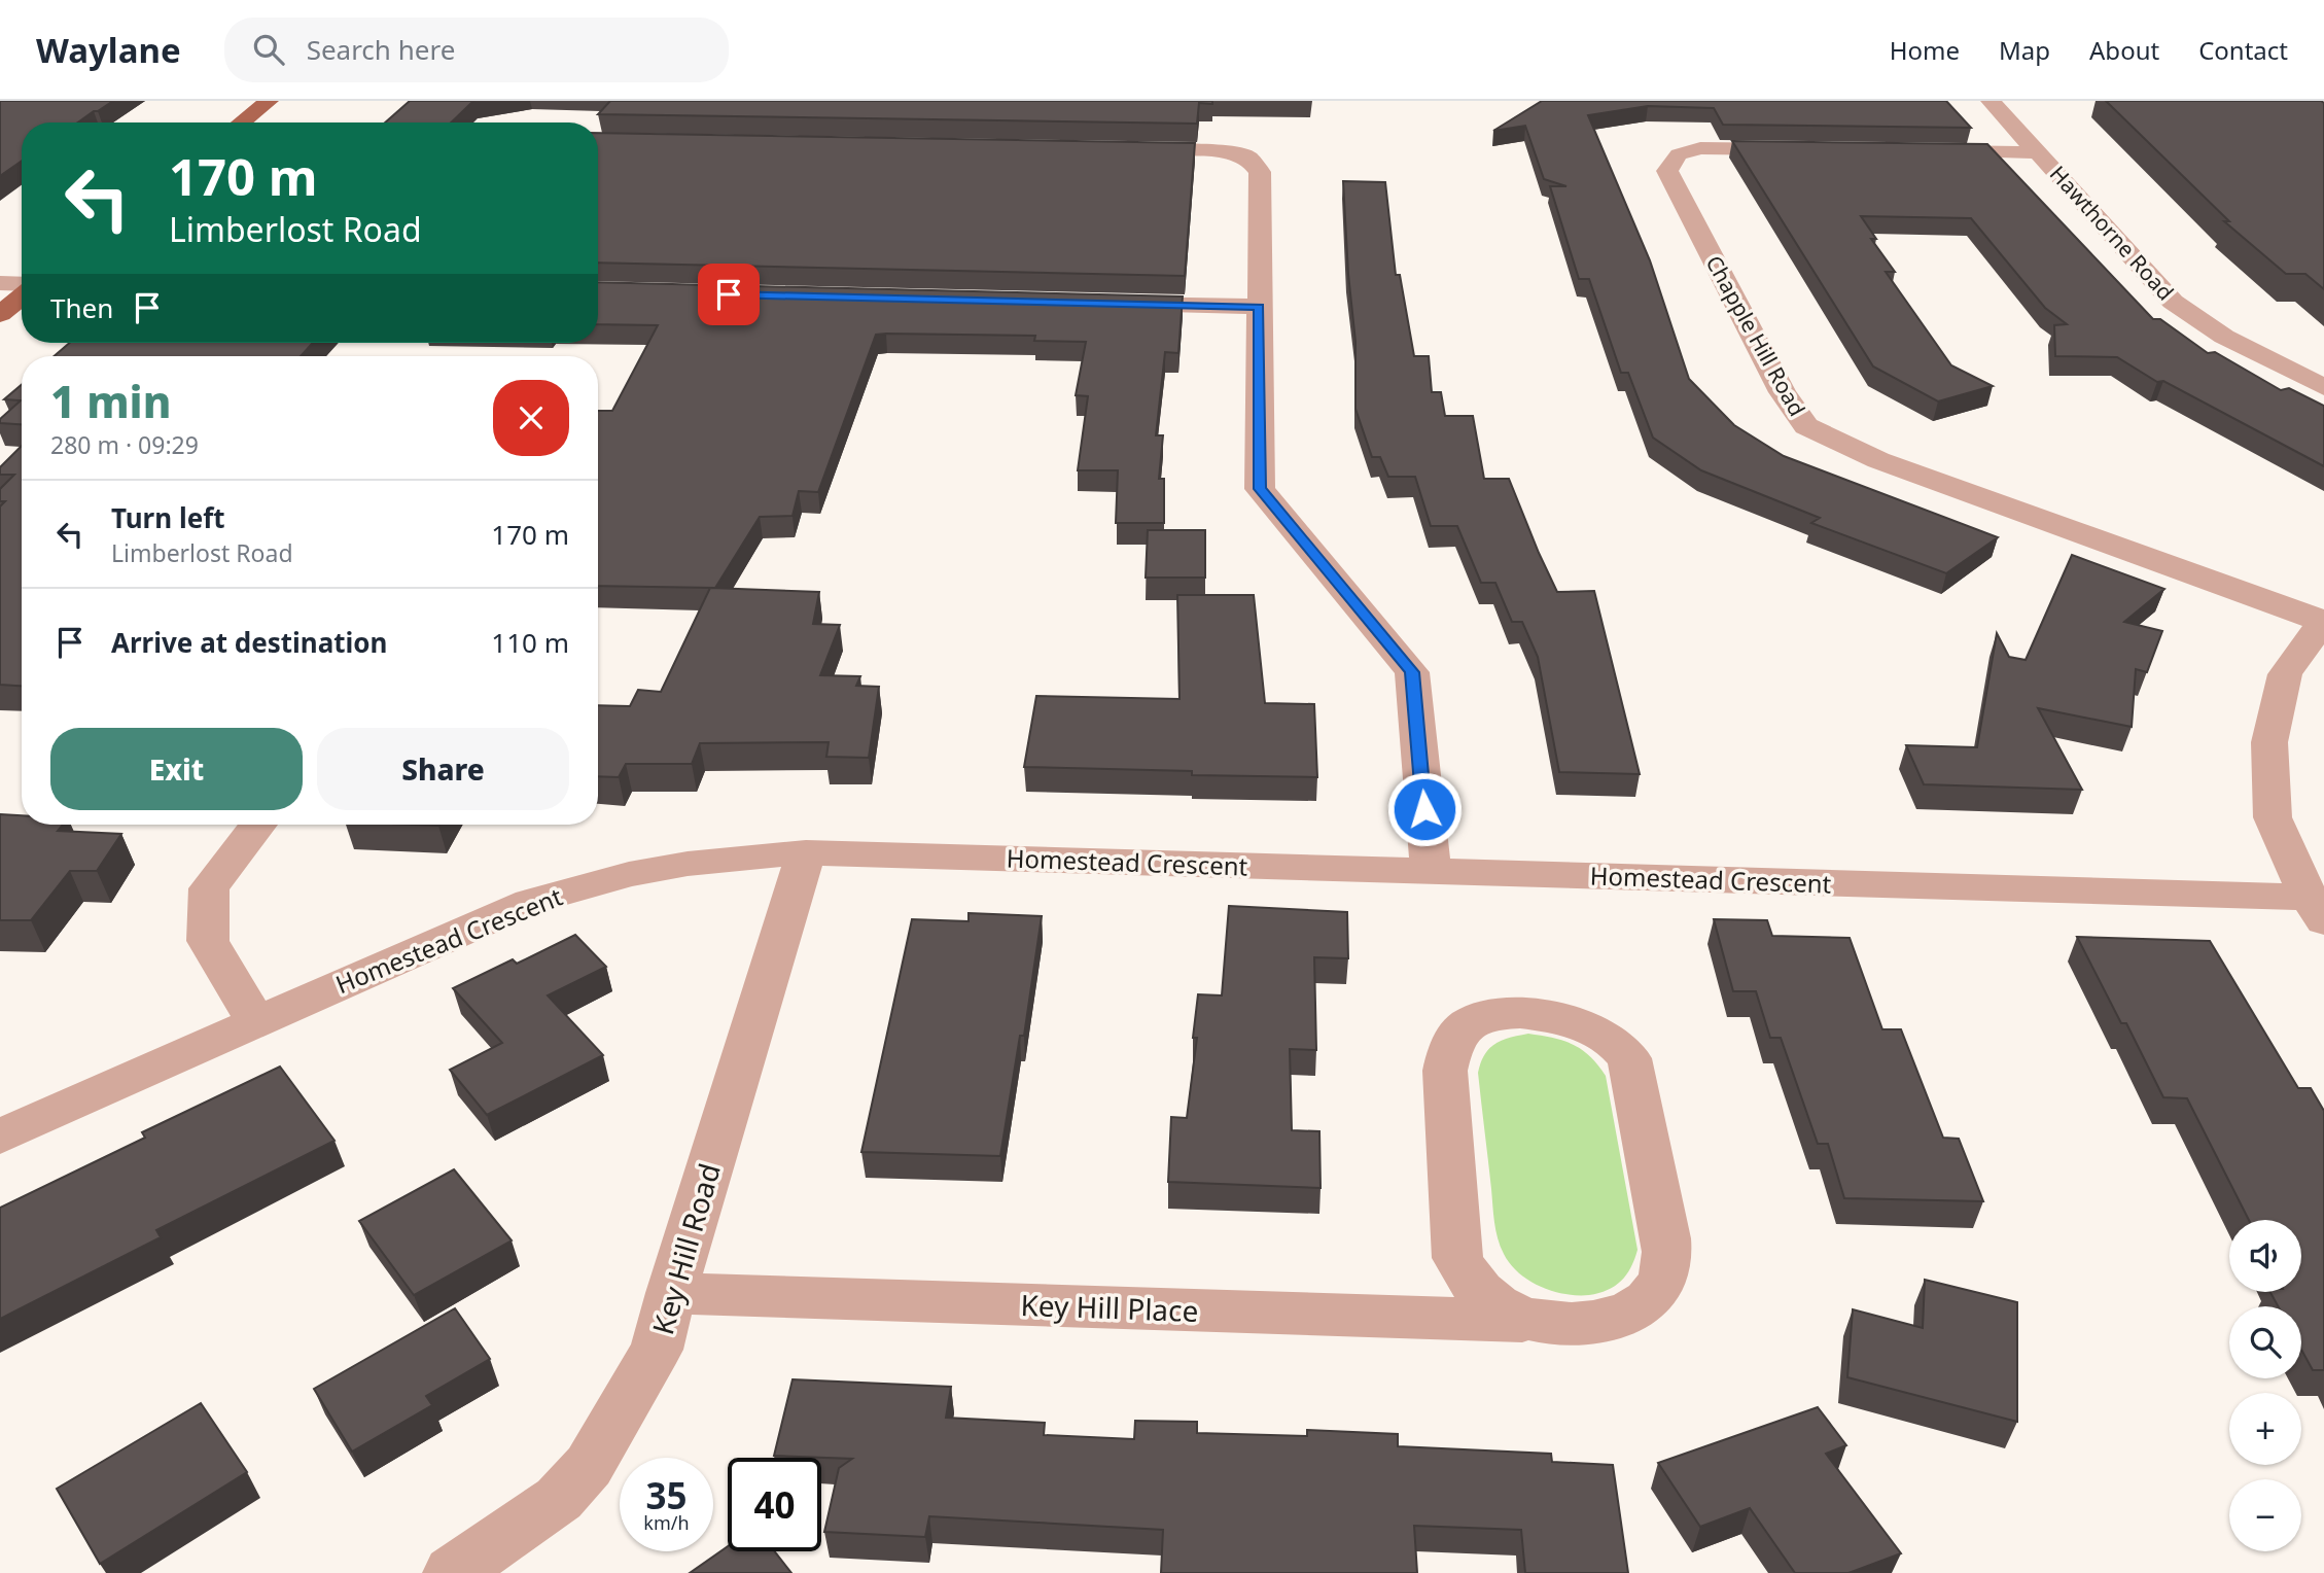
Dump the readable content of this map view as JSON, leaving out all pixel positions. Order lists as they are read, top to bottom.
{
  "streets": {
    "street": [
      "Hawthorne Road",
      "Chapple Hill Road",
      "Homestead Crescent",
      "Key Hill Road",
      "Key Hill Place"
    ]
  },
  "crossings": [
    ["Homestead Crescent", "Key Hill Road"],
    ["Key Hill Road", "Key Hill Place"]
  ],
  "page": {
    "header": "Waylane",
    "search": "Search here",
    "nav": [
      "Home",
      "Map",
      "About",
      "Contact"
    ],
    "turn": ["170 m", "Limberlost Road"],
    "then": "Then",
    "heading": ["1 min", "280 m · 09:29"],
    "list": [
      {
        "name": "Turn left",
        "note": "Limberlost Road",
        "value": "170 m"
      },
      {
        "name": "Arrive at destination",
        "value": "110 m"
      }
    ],
    "buttons": ["Exit", "Share"],
    "map_buttons": ["+", "−"],
    "speed": "35 km/h",
    "limit": "40"
  }
}
